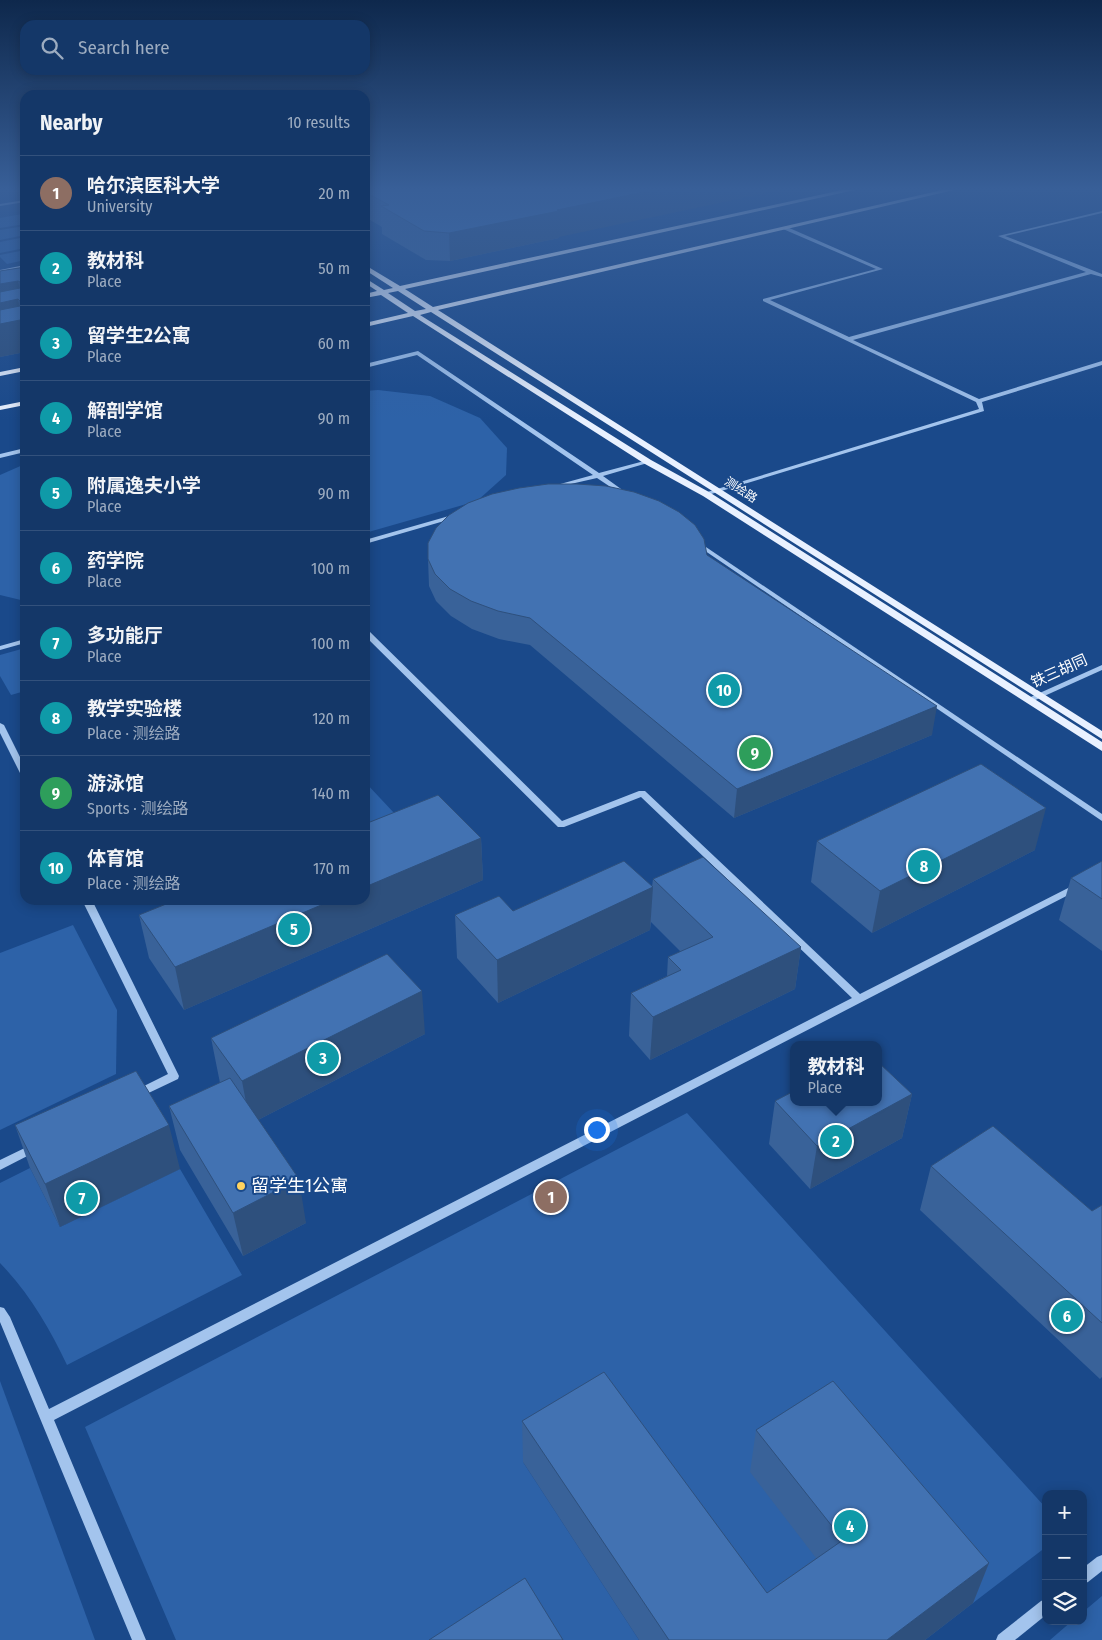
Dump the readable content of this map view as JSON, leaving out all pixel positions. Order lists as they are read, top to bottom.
{
  "streets": {
    "main road": ["测绘路"],
    "street": ["铁三胡同"]
  },
  "crossings": [
    ["测绘路", "铁三胡同"]
  ],
  "places": ["留学生1公寓"],
  "page": {
    "search": "Search here",
    "heading": ["Nearby", "10 results"],
    "list": [
      {
        "mark": "1",
        "name": "哈尔滨医科大学",
        "note": "University",
        "value": "20 m"
      },
      {
        "mark": "2",
        "name": "教材科",
        "note": "Place",
        "value": "50 m"
      },
      {
        "mark": "3",
        "name": "留学生2公寓",
        "note": "Place",
        "value": "60 m"
      },
      {
        "mark": "4",
        "name": "解剖学馆",
        "note": "Place",
        "value": "90 m"
      },
      {
        "mark": "5",
        "name": "附属逸夫小学",
        "note": "Place",
        "value": "90 m"
      },
      {
        "mark": "6",
        "name": "药学院",
        "note": "Place",
        "value": "100 m"
      },
      {
        "mark": "7",
        "name": "多功能厅",
        "note": "Place",
        "value": "100 m"
      },
      {
        "mark": "8",
        "name": "教学实验楼",
        "note": "Place · 测绘路",
        "value": "120 m"
      },
      {
        "mark": "9",
        "name": "游泳馆",
        "note": "Sports · 测绘路",
        "value": "140 m"
      },
      {
        "mark": "10",
        "name": "体育馆",
        "note": "Place · 测绘路",
        "value": "170 m"
      }
    ],
    "pins": [
      "10",
      "9",
      "8",
      "5",
      "3",
      "2",
      "1",
      "7",
      "6",
      "4"
    ],
    "popup": ["教材科", "Place"],
    "map_buttons": ["+", "−"]
  }
}
